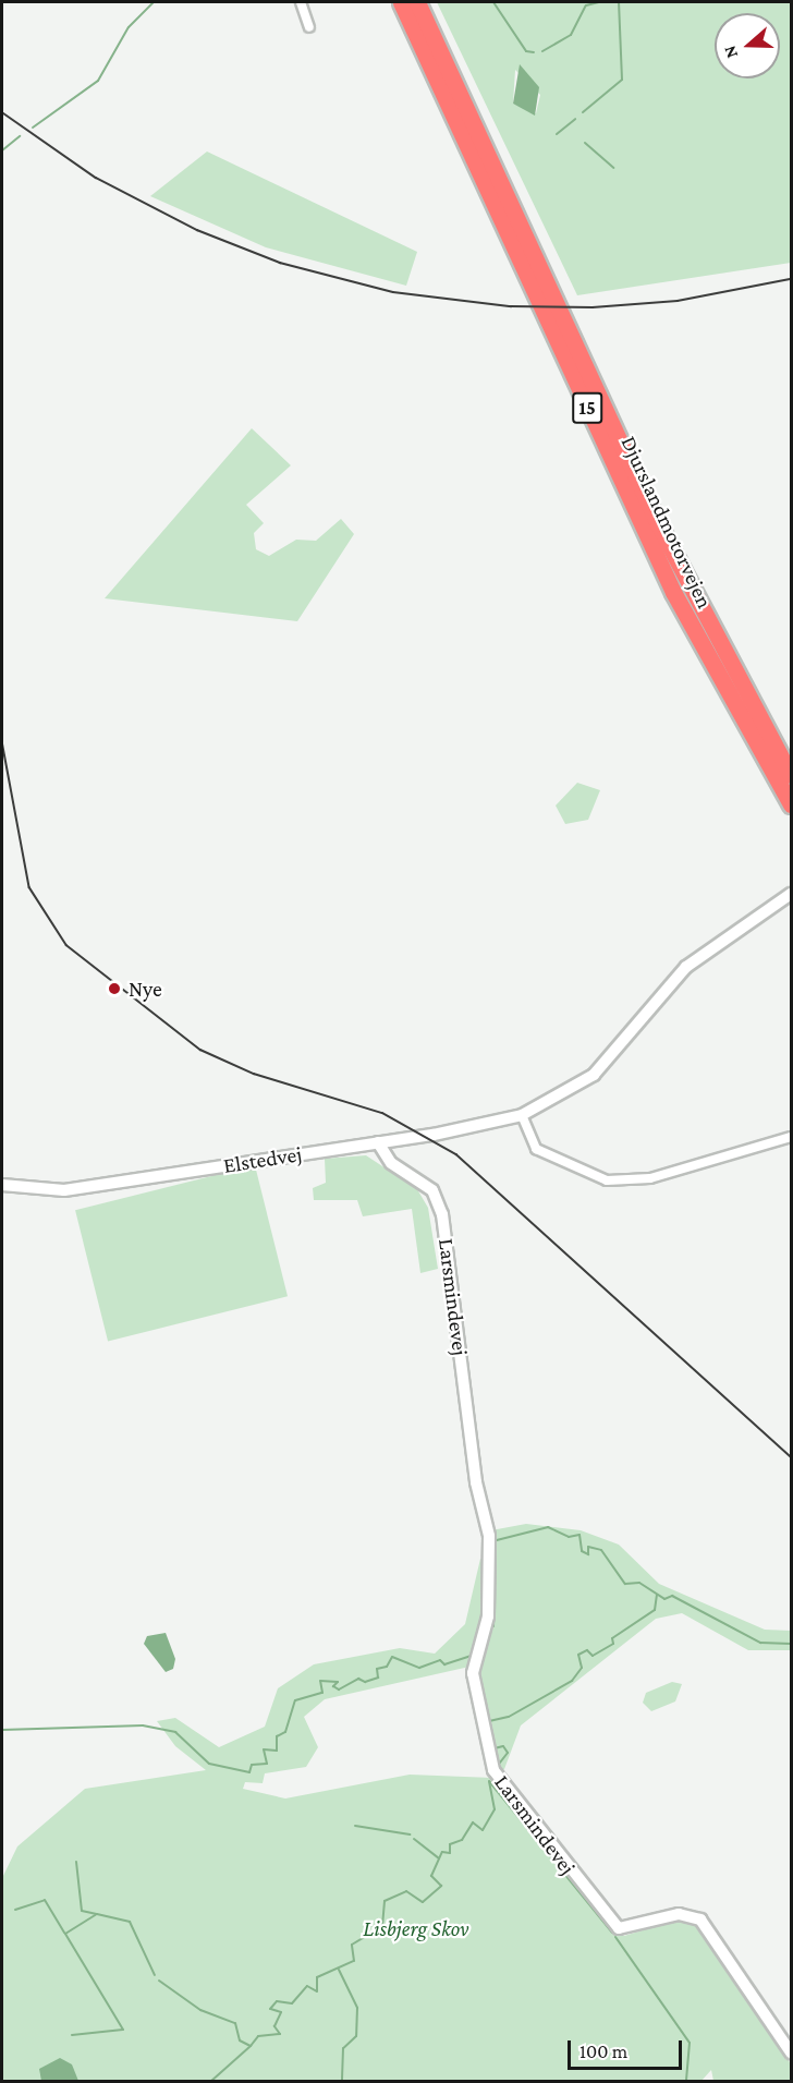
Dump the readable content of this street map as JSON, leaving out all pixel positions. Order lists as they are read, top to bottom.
{
  "streets": {
    "highway": ["15", "Djurslandmotorvejen"],
    "street": ["Elstedvej", "Larsmindevej"]
  },
  "crossings": [
    ["Elstedvej", "Larsmindevej"]
  ],
  "parks": ["Lisbjerg Skov"],
  "places": ["Nye"],
  "scale_bar": "100 m",
  "north": "left"
}
